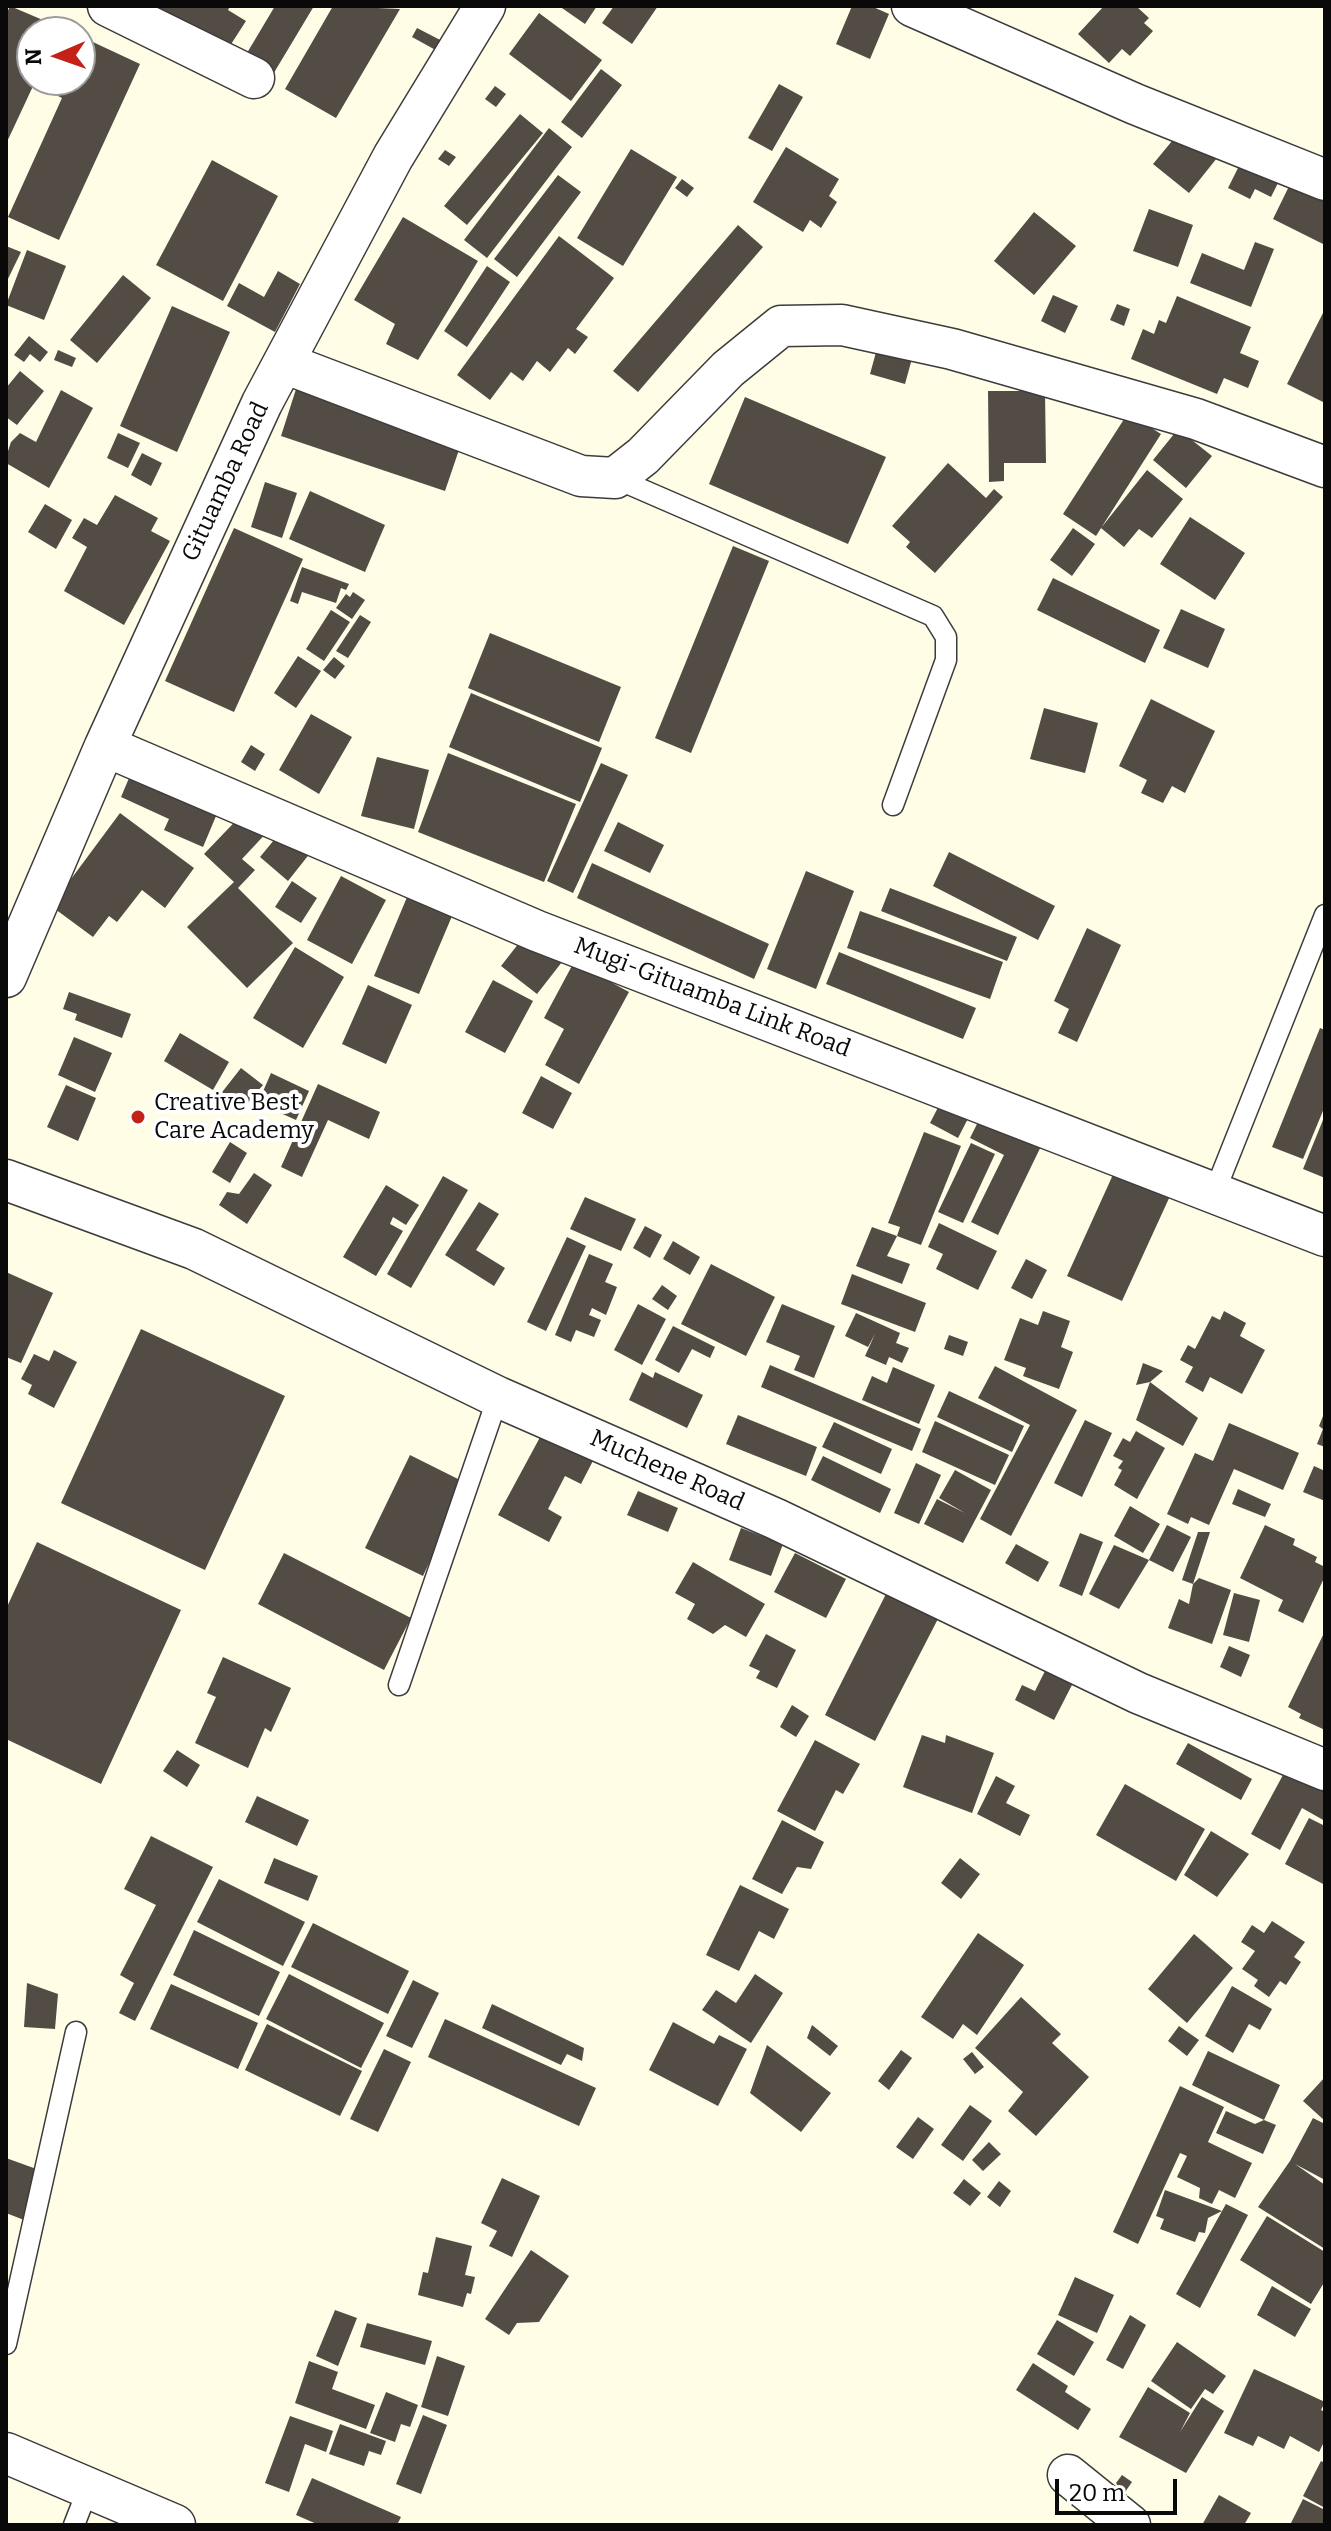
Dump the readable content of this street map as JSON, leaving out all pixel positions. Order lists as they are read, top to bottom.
{
  "streets": {
    "street": ["Gituamba Road", "Mugi-Gituamba Link Road", "Muchene Road"]
  },
  "crossings": [
    ["Gituamba Road", "Mugi-Gituamba Link Road"]
  ],
  "places": ["Creative Best Care Academy"],
  "scale_bar": "20 m",
  "north": "left"
}
